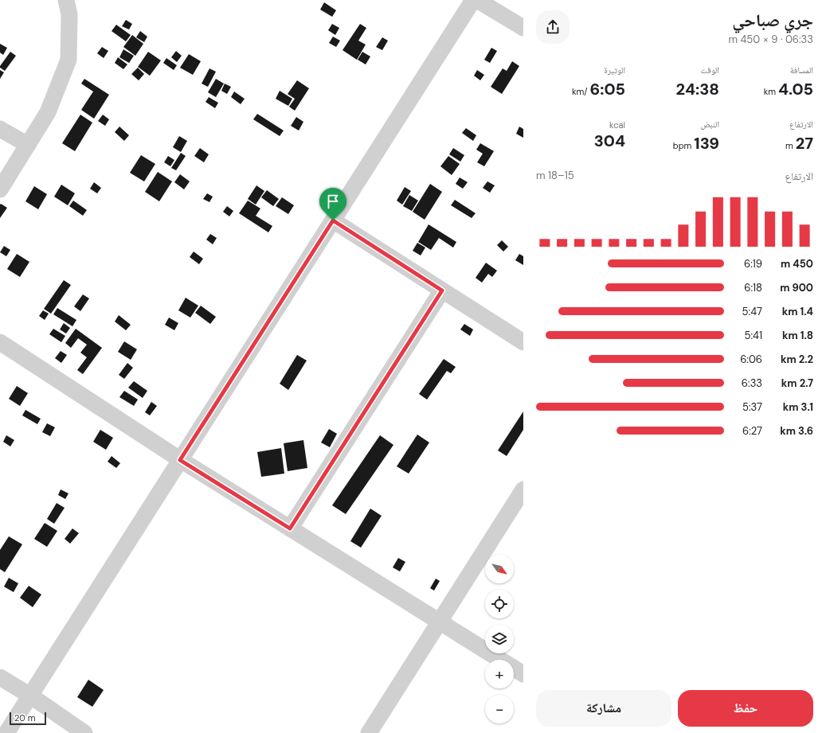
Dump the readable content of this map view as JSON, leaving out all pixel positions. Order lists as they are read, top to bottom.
{
  "scale_bar": "20 m",
  "north": "bottom right",
  "page": {
    "heading": ["جري صباحي", "06:33 · 9 × 450 m"],
    "stats": [
      ["المسافة", "4.05 km"],
      ["الوقت", "24:38"],
      ["الوتيرة", "6:05 /km"],
      ["الارتفاع", "27 m"],
      ["النبض", "139 bpm"],
      ["kcal", "304"]
    ],
    "chart": ["الارتفاع", "15–18 m"],
    "list": [
      {
        "name": "450 m",
        "note": "6:19"
      },
      {
        "name": "900 m",
        "note": "6:18"
      },
      {
        "name": "1.4 km",
        "note": "5:47"
      },
      {
        "name": "1.8 km",
        "note": "5:41"
      },
      {
        "name": "2.2 km",
        "note": "6:06"
      },
      {
        "name": "2.7 km",
        "note": "6:33"
      },
      {
        "name": "3.1 km",
        "note": "5:37"
      },
      {
        "name": "3.6 km",
        "note": "6:27"
      }
    ],
    "map_buttons": ["+", "−"],
    "buttons": ["حفظ", "مشاركة"],
    "scale": "20 m"
  }
}
